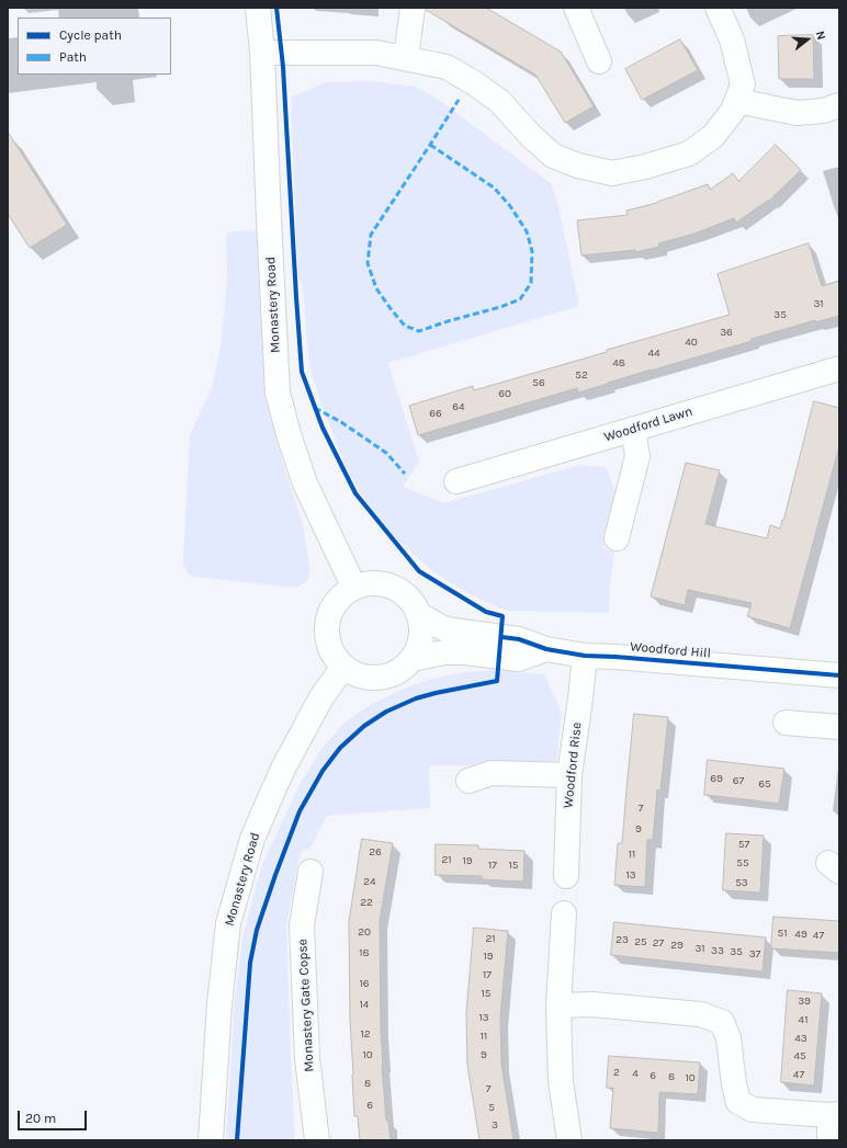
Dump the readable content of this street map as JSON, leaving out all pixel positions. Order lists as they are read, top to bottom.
{
  "streets": {
    "street": [
      "Monastery Road",
      "Woodford Lawn",
      "Woodford Hill",
      "Woodford Rise",
      "Monastery Gate Copse"
    ]
  },
  "crossings": [
    ["Monastery Road", "Woodford Hill"],
    ["Woodford Hill", "Woodford Rise"]
  ],
  "house_numbers": [
    "31",
    "35",
    "36",
    "40",
    "44",
    "48",
    "52",
    "56",
    "60",
    "64",
    "66",
    "69",
    "67",
    "65",
    "7",
    "9",
    "57",
    "26",
    "11",
    "21",
    "19",
    "55",
    "17",
    "15",
    "13",
    "24",
    "53",
    "22",
    "20",
    "51",
    "49",
    "47",
    "21",
    "23",
    "25",
    "27",
    "29",
    "31",
    "33",
    "35",
    "18",
    "37",
    "19",
    "17",
    "16",
    "15",
    "39",
    "14",
    "13",
    "41",
    "12",
    "11",
    "43",
    "10",
    "9",
    "45",
    "2",
    "4",
    "47",
    "6",
    "8",
    "10",
    "8",
    "7",
    "6",
    "5",
    "3"
  ],
  "legend": ["Cycle path", "Path"],
  "scale_bar": "20 m",
  "north": "right"
}
